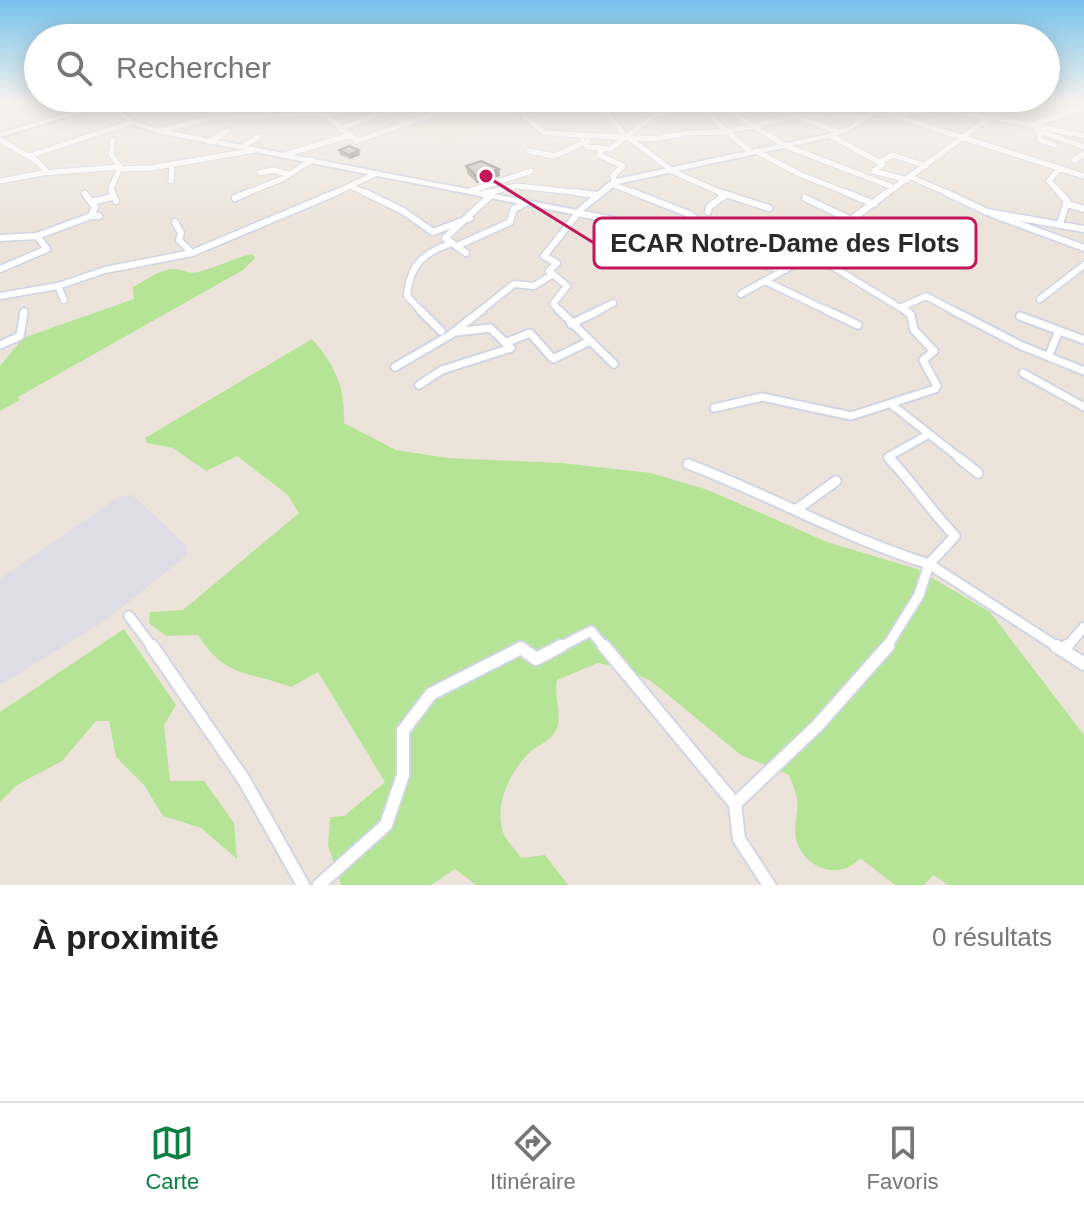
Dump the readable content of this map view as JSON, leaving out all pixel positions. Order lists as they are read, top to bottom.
{
  "places": ["ECAR Notre-Dame des Flots"],
  "page": {
    "search": "Rechercher",
    "heading": ["À proximité", "0 résultats"],
    "nav": ["Carte", "Itinéraire", "Favoris"]
  }
}
